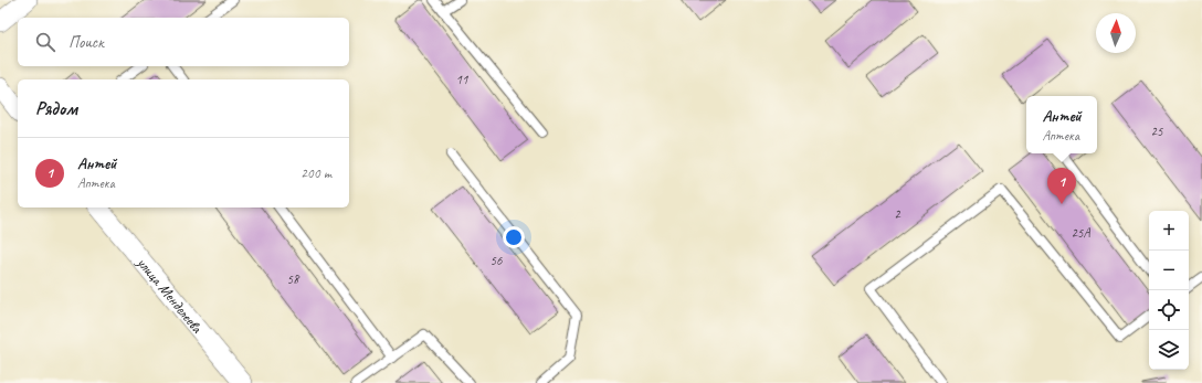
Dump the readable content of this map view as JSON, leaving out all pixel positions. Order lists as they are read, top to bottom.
{
  "streets": {
    "street": ["улица Менделеева"]
  },
  "house_numbers": [
    "11",
    "25",
    "2",
    "25А",
    "56",
    "58"
  ],
  "north": "top",
  "page": {
    "search": "Поиск",
    "heading": "Рядом",
    "popup": ["Антей", "Аптека"],
    "list": [
      {
        "mark": "1",
        "name": "Антей",
        "note": "Аптека",
        "value": "200 m"
      }
    ],
    "pins": "1",
    "map_buttons": ["+", "−"]
  }
}
